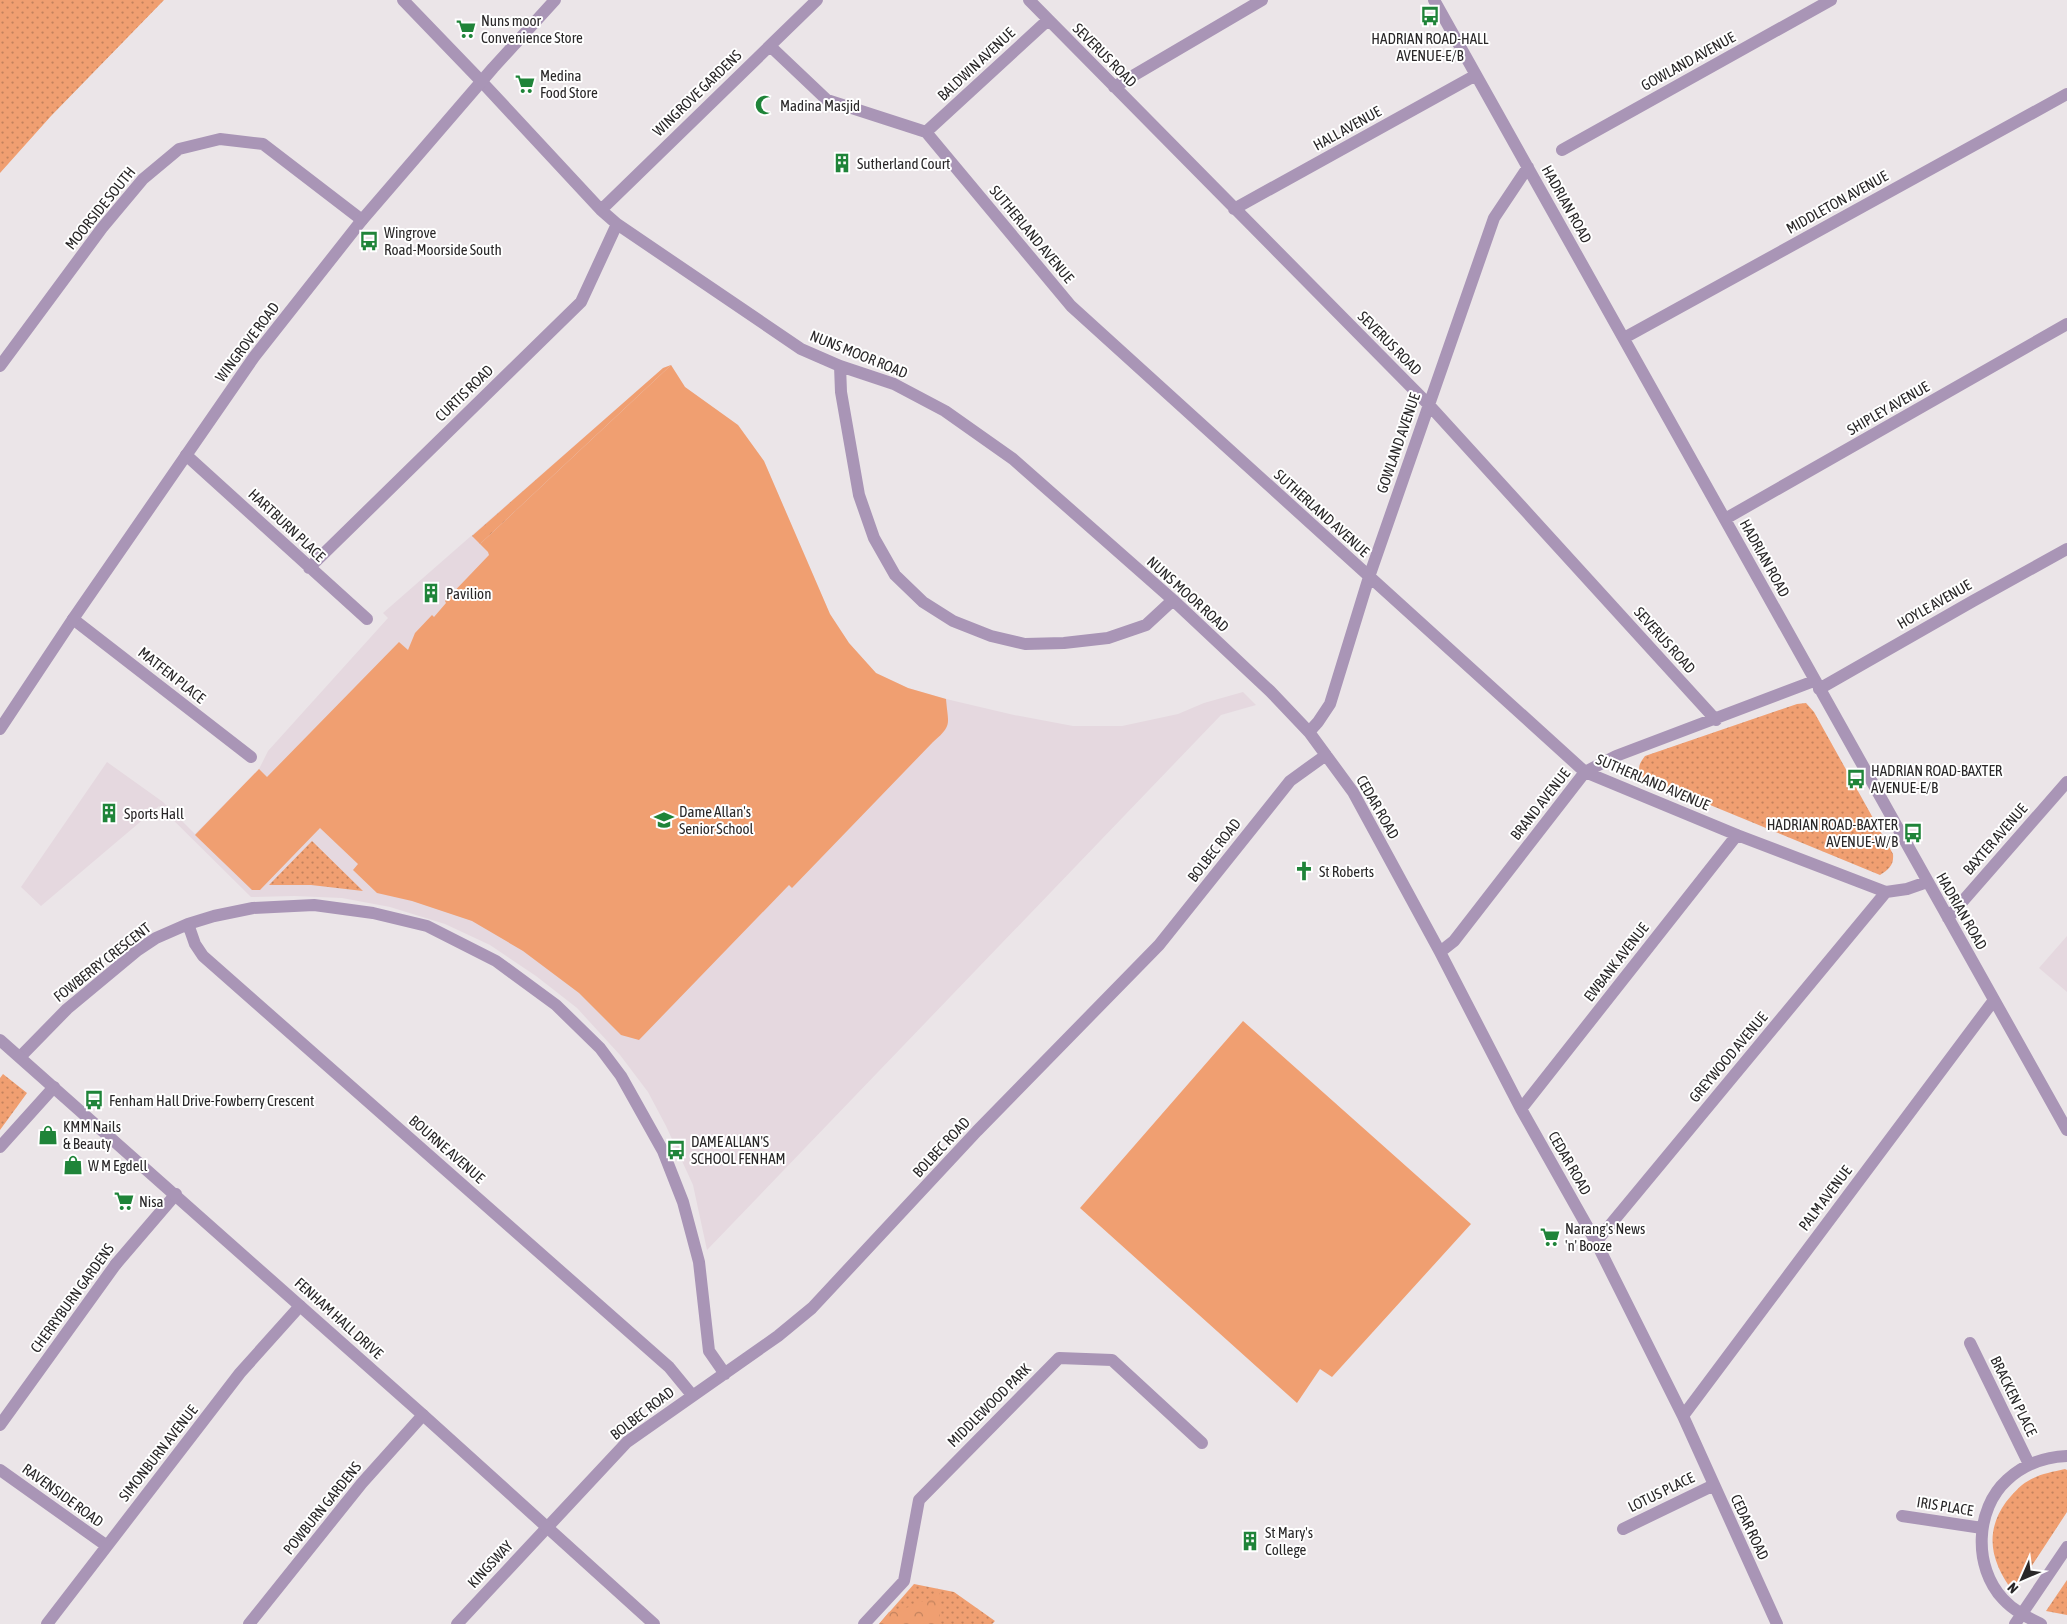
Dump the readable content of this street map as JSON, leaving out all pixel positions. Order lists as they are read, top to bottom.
{
  "streets": {
    "street": [
      "SEVERUS ROAD",
      "GOWLAND AVENUE",
      "BALDWIN AVENUE",
      "WINGROVE GARDENS",
      "HALL AVENUE",
      "MIDDLETON AVENUE",
      "HADRIAN ROAD",
      "MOORSIDE SOUTH",
      "SUTHERLAND AVENUE",
      "WINGROVE ROAD",
      "NUNS MOOR ROAD",
      "CURTIS ROAD",
      "SHIPLEY AVENUE",
      "HARTBURN PLACE",
      "HOYLE AVENUE",
      "MATFEN PLACE",
      "BRAND AVENUE",
      "CEDAR ROAD",
      "BAXTER AVENUE",
      "BOLBEC ROAD",
      "FOWBERRY CRESCENT",
      "EWBANK AVENUE",
      "GREYWOOD AVENUE",
      "BOURNE AVENUE",
      "PALM AVENUE",
      "CHERRYBURN GARDENS",
      "FENHAM HALL DRIVE",
      "BRACKEN PLACE",
      "MIDDLEWOOD PARK",
      "SIMONBURN AVENUE",
      "LOTUS PLACE",
      "RAVENSIDE ROAD",
      "IRIS PLACE",
      "POWBURN GARDENS",
      "KINGSWAY"
    ]
  },
  "crossings": [
    ["SEVERUS ROAD", "GOWLAND AVENUE"],
    ["SEVERUS ROAD", "BALDWIN AVENUE"],
    ["SEVERUS ROAD", "HALL AVENUE"],
    ["SEVERUS ROAD", "BRAND AVENUE"],
    ["GOWLAND AVENUE", "HADRIAN ROAD"],
    ["GOWLAND AVENUE", "SUTHERLAND AVENUE"],
    ["GOWLAND AVENUE", "NUNS MOOR ROAD"],
    ["GOWLAND AVENUE", "CEDAR ROAD"],
    ["BALDWIN AVENUE", "SUTHERLAND AVENUE"],
    ["WINGROVE GARDENS", "NUNS MOOR ROAD"],
    ["HALL AVENUE", "HADRIAN ROAD"],
    ["MIDDLETON AVENUE", "HADRIAN ROAD"],
    ["HADRIAN ROAD", "SHIPLEY AVENUE"],
    ["HADRIAN ROAD", "HOYLE AVENUE"],
    ["HADRIAN ROAD", "BRAND AVENUE"],
    ["HADRIAN ROAD", "BAXTER AVENUE"],
    ["HADRIAN ROAD", "PALM AVENUE"],
    ["MOORSIDE SOUTH", "WINGROVE ROAD"],
    ["SUTHERLAND AVENUE", "BRAND AVENUE"],
    ["SUTHERLAND AVENUE", "EWBANK AVENUE"],
    ["SUTHERLAND AVENUE", "GREYWOOD AVENUE"],
    ["WINGROVE ROAD", "NUNS MOOR ROAD"],
    ["WINGROVE ROAD", "HARTBURN PLACE"],
    ["WINGROVE ROAD", "MATFEN PLACE"],
    ["NUNS MOOR ROAD", "CURTIS ROAD"],
    ["NUNS MOOR ROAD", "CEDAR ROAD"],
    ["CURTIS ROAD", "HARTBURN PLACE"],
    ["HOYLE AVENUE", "BRAND AVENUE"],
    ["BRAND AVENUE", "CEDAR ROAD"],
    ["CEDAR ROAD", "BOLBEC ROAD"],
    ["CEDAR ROAD", "EWBANK AVENUE"],
    ["CEDAR ROAD", "GREYWOOD AVENUE"],
    ["CEDAR ROAD", "PALM AVENUE"],
    ["CEDAR ROAD", "LOTUS PLACE"],
    ["BOLBEC ROAD", "FOWBERRY CRESCENT"],
    ["BOLBEC ROAD", "BOURNE AVENUE"],
    ["BOLBEC ROAD", "FENHAM HALL DRIVE"],
    ["BOLBEC ROAD", "KINGSWAY"],
    ["FOWBERRY CRESCENT", "BOURNE AVENUE"],
    ["FOWBERRY CRESCENT", "FENHAM HALL DRIVE"],
    ["CHERRYBURN GARDENS", "FENHAM HALL DRIVE"],
    ["FENHAM HALL DRIVE", "SIMONBURN AVENUE"],
    ["FENHAM HALL DRIVE", "POWBURN GARDENS"],
    ["FENHAM HALL DRIVE", "KINGSWAY"],
    ["SIMONBURN AVENUE", "RAVENSIDE ROAD"]
  ],
  "places": {
    "bus stop": [
      "HADRIAN ROAD-HALL AVENUE-E/B",
      "Wingrove Road-Moorside South",
      "HADRIAN ROAD-BAXTER AVENUE-E/B",
      "HADRIAN ROAD-BAXTER AVENUE-W/B",
      "Fenham Hall Drive-Fowberry Crescent",
      "DAME ALLAN'S SCHOOL FENHAM"
    ],
    "supermarket": [
      "Nuns moor Convenience Store",
      "Medina Food Store",
      "Nisa",
      "Narang's News 'n' Booze"
    ],
    "mosque": ["Madina Masjid"],
    "building": [
      "Sutherland Court",
      "Pavilion",
      "Sports Hall",
      "St Mary's College"
    ],
    "school or university": ["Dame Allan's Senior School"],
    "church": ["St Roberts"],
    "shop": ["KMM Nails & Beauty", "W M Egdell"]
  },
  "north": "bottom left"
}
